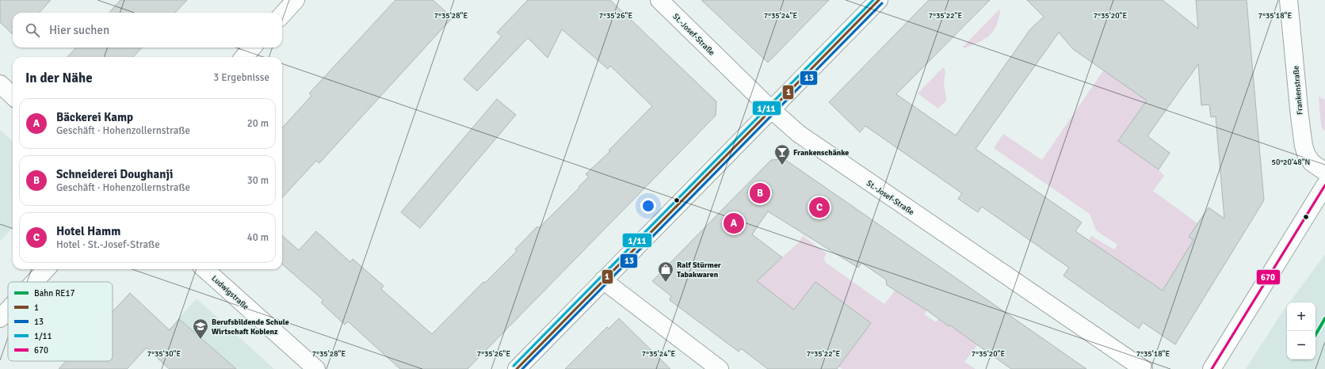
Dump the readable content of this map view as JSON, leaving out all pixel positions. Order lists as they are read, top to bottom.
{
  "streets": {
    "street": ["St.-Josef-Straße", "Frankenstraße", "Ludwigstraße"]
  },
  "places": {
    "bar": ["Frankenschänke"],
    "shop": ["Ralf Stürmer Tabakwaren"],
    "school or university": ["Berufsbildende Schule Wirtschaft Koblenz"]
  },
  "lines": [
    "transit line 1",
    "transit line 1/11",
    "transit line 13",
    "transit line 670",
    "rail line RE17"
  ],
  "legend": [
    "Bahn RE17",
    "1",
    "13",
    "1/11",
    "670"
  ],
  "page": {
    "search": "Hier suchen",
    "heading": ["In der Nähe", "3 Ergebnisse"],
    "list": [
      {
        "mark": "A",
        "name": "Bäckerei Kamp",
        "note": "Geschäft · Hohenzollernstraße",
        "value": "20 m"
      },
      {
        "mark": "B",
        "name": "Schneiderei Doughanji",
        "note": "Geschäft · Hohenzollernstraße",
        "value": "30 m"
      },
      {
        "mark": "C",
        "name": "Hotel Hamm",
        "note": "Hotel · St.-Josef-Straße",
        "value": "40 m"
      }
    ],
    "pins": ["B", "C", "A"],
    "map_buttons": ["+", "−"]
  },
  "coordinates": [
    "7°35'26\"E",
    "7°35'24\"E",
    "7°35'22\"E",
    "7°35'20\"E",
    "7°35'18\"E",
    "7°35'28\"E",
    "50°20'48\"N",
    "7°35'30\"E"
  ]
}
